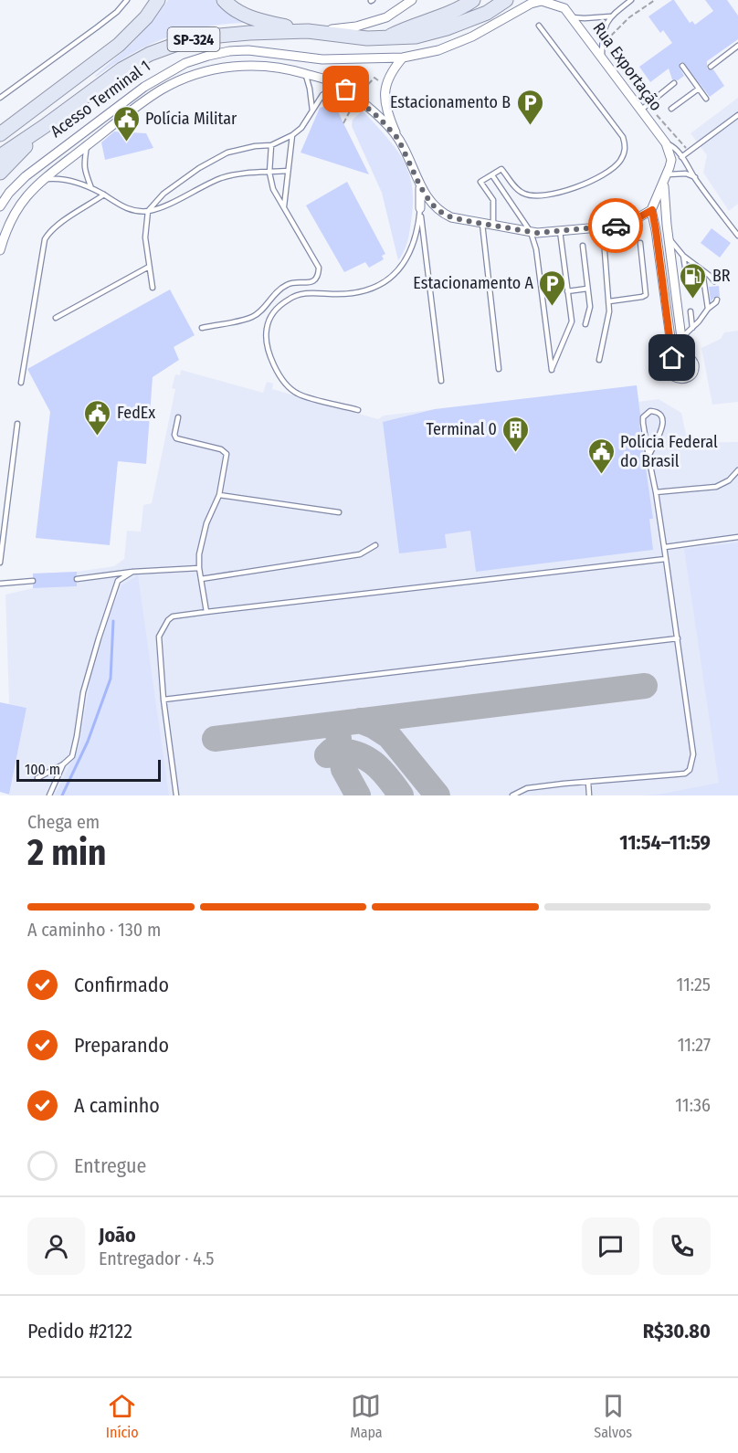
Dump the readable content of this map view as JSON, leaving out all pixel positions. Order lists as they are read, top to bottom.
{
  "streets": {
    "main road": ["SP-324"],
    "street": ["Rua Exportação", "Acesso Terminal 1"]
  },
  "crossings": [
    ["Rua Exportação", "Acesso Terminal 1"]
  ],
  "places": {
    "parking": ["Estacionamento B", "Estacionamento A"],
    "public building": ["Polícia Militar", "FedEx", "Polícia Federal do Brasil"],
    "fuel station": ["BR"],
    "building": ["Terminal 0"]
  },
  "scale_bar": "100 m",
  "page": {
    "scale": "100 m",
    "heading": ["2 min", "Chega em", "11:54–11:59"],
    "panel": [
      "João",
      "Entregador · 4.5",
      "Pedido #2122",
      "R$30.80"
    ],
    "bar": "A caminho · 130 m",
    "list": [
      ["Confirmado", "11:25"],
      ["Preparando", "11:27"],
      ["A caminho", "11:36"],
      "Entregue"
    ],
    "tabs": ["Início", "Mapa", "Salvos"]
  }
}
